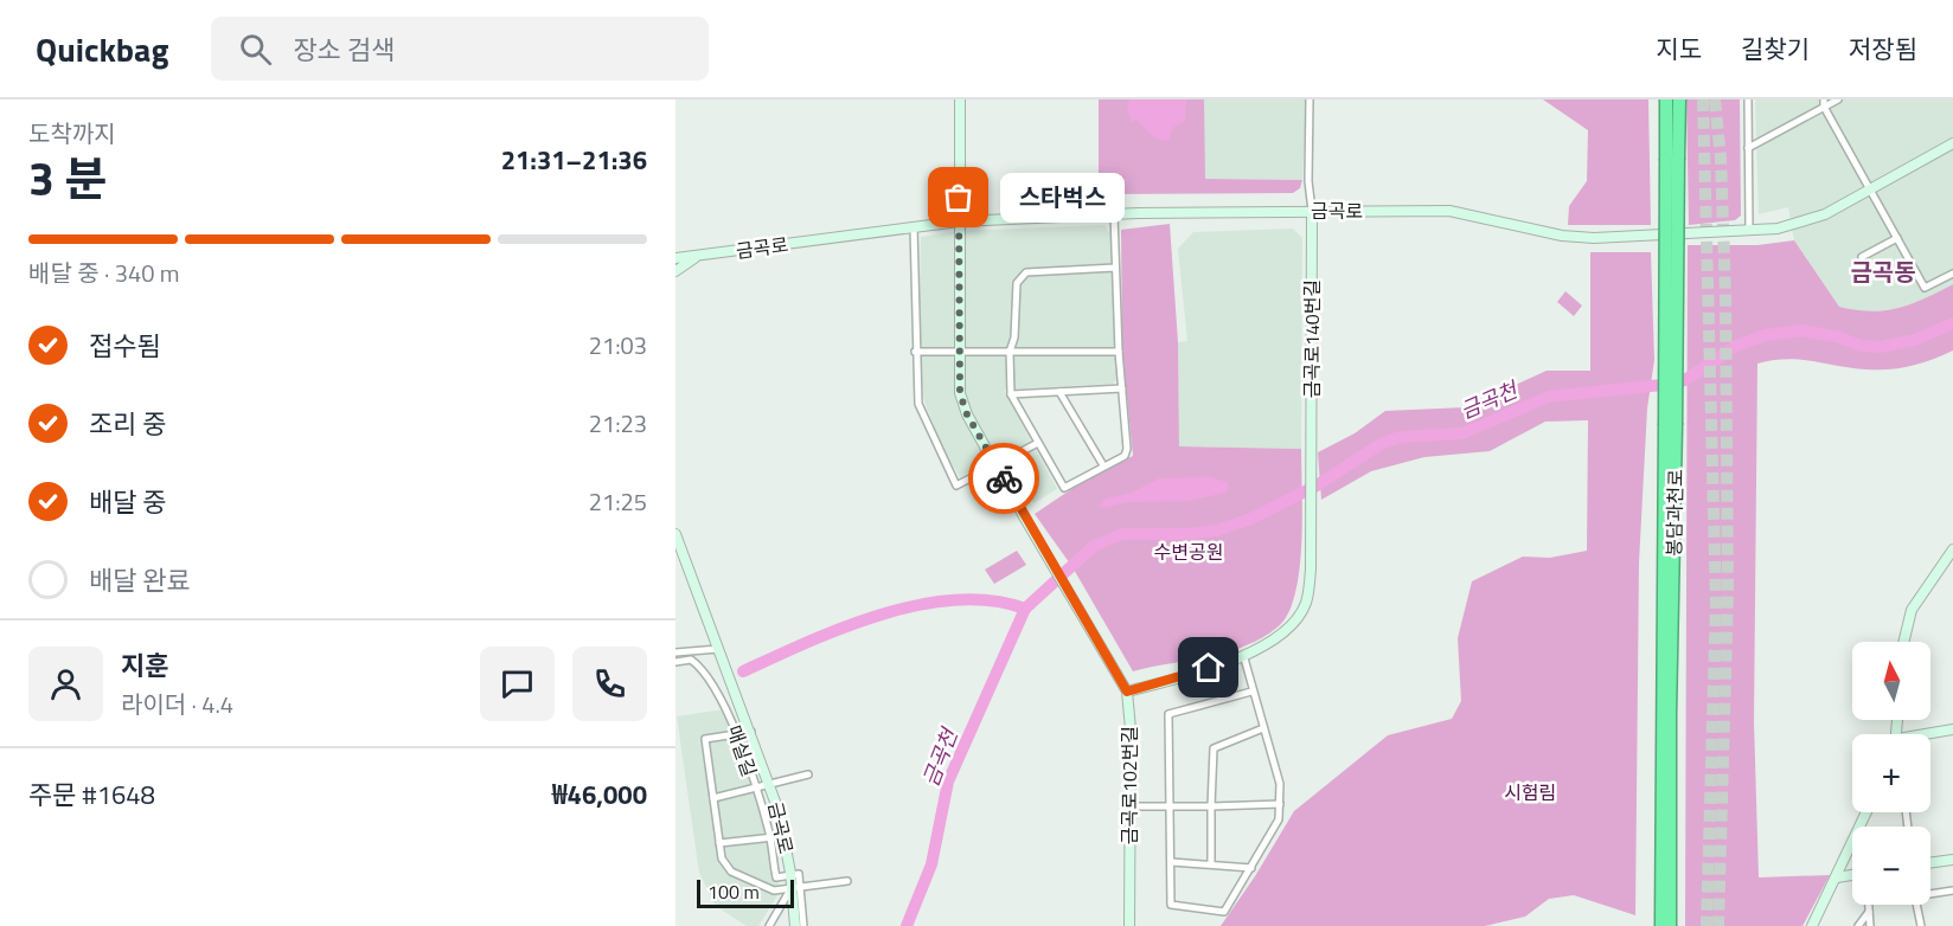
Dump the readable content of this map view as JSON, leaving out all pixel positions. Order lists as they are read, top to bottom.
{
  "streets": {
    "highway": ["봉담과천로"],
    "street": [
      "금곡로",
      "금곡로140번길",
      "매실길",
      "금곡로102번길"
    ]
  },
  "crossings": [
    ["금곡로", "금곡로140번길"],
    ["금곡로", "매실길"],
    ["금곡로", "금곡로102번길"]
  ],
  "districts": ["금곡동"],
  "water": ["금곡천"],
  "parks": ["수변공원", "시험림"],
  "places": ["스타벅스"],
  "scale_bar": "100 m",
  "north": "top",
  "page": {
    "header": "Quickbag",
    "search": "장소 검색",
    "nav": ["지도", "길찾기", "저장됨"],
    "heading": ["3 분", "도착까지", "21:31–21:36"],
    "panel": [
      "지훈",
      "라이더 · 4.4",
      "주문 #1648",
      "₩46,000"
    ],
    "bubble": "스타벅스",
    "bar": "배달 중 · 340 m",
    "list": [
      ["접수됨", "21:03"],
      ["조리 중", "21:23"],
      ["배달 중", "21:25"],
      "배달 완료"
    ],
    "map_buttons": ["+", "−"],
    "scale": "100 m"
  }
}
